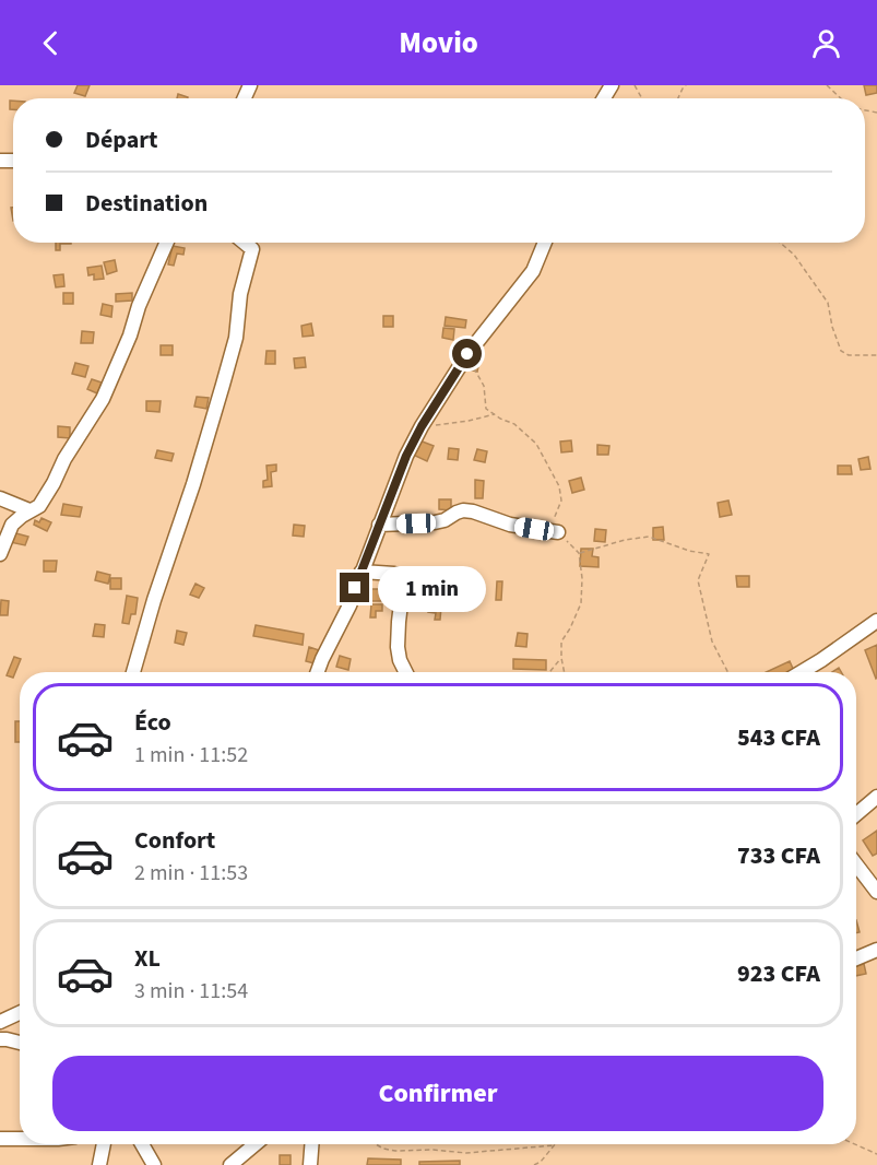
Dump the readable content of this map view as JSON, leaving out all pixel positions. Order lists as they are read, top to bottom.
{
  "page": {
    "header": "Movio",
    "banner": ["Départ", "Destination"],
    "bubble": "1 min",
    "list": [
      {
        "name": "Éco",
        "note": "1 min · 11:52",
        "value": "543 CFA"
      },
      {
        "name": "Confort",
        "note": "2 min · 11:53",
        "value": "733 CFA"
      },
      {
        "name": "XL",
        "note": "3 min · 11:54",
        "value": "923 CFA"
      }
    ],
    "buttons": "Confirmer"
  }
}
